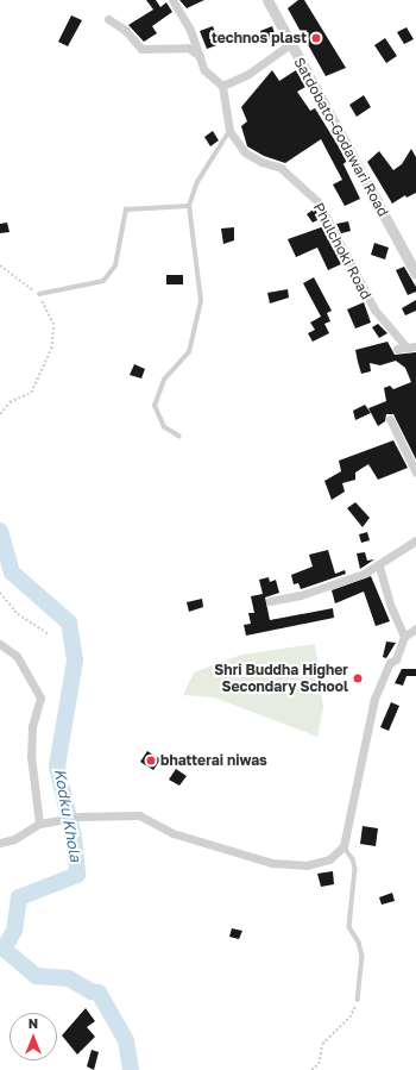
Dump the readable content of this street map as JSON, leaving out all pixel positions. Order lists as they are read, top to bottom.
{
  "streets": {
    "street": ["Satdobato-Godawari Road", "Phulchoki Road"]
  },
  "water": ["Kodku Khola"],
  "places": ["technos plast", "Shri Buddha Higher Secondary School", "bhatterai niwas"],
  "north": "top"
}
